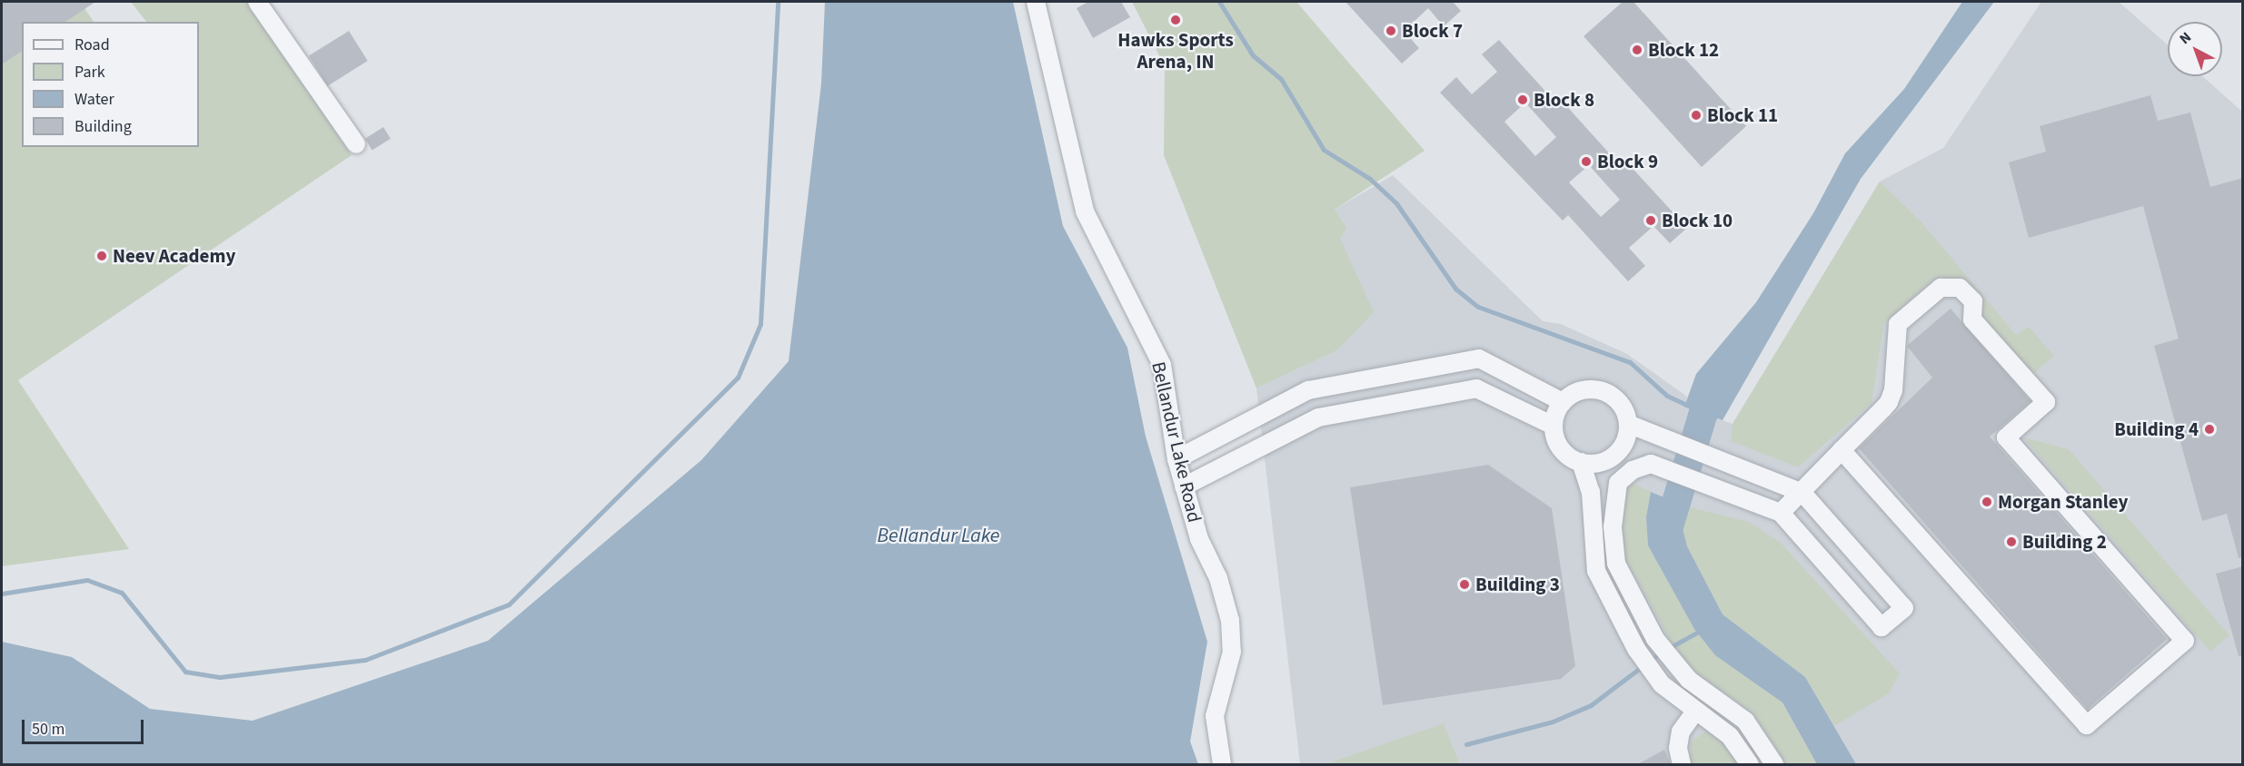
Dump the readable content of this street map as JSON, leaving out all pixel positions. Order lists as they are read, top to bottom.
{
  "streets": {
    "street": ["Bellandur Lake Road"]
  },
  "water": ["Bellandur Lake"],
  "places": [
    "Hawks Sports Arena, IN",
    "Block 7",
    "Block 12",
    "Block 8",
    "Block 11",
    "Block 9",
    "Block 10",
    "Neev Academy",
    "Building 4",
    "Morgan Stanley",
    "Building 2",
    "Building 3"
  ],
  "legend": [
    "Road",
    "Park",
    "Water",
    "Building"
  ],
  "scale_bar": "50 m",
  "north": "top left"
}
